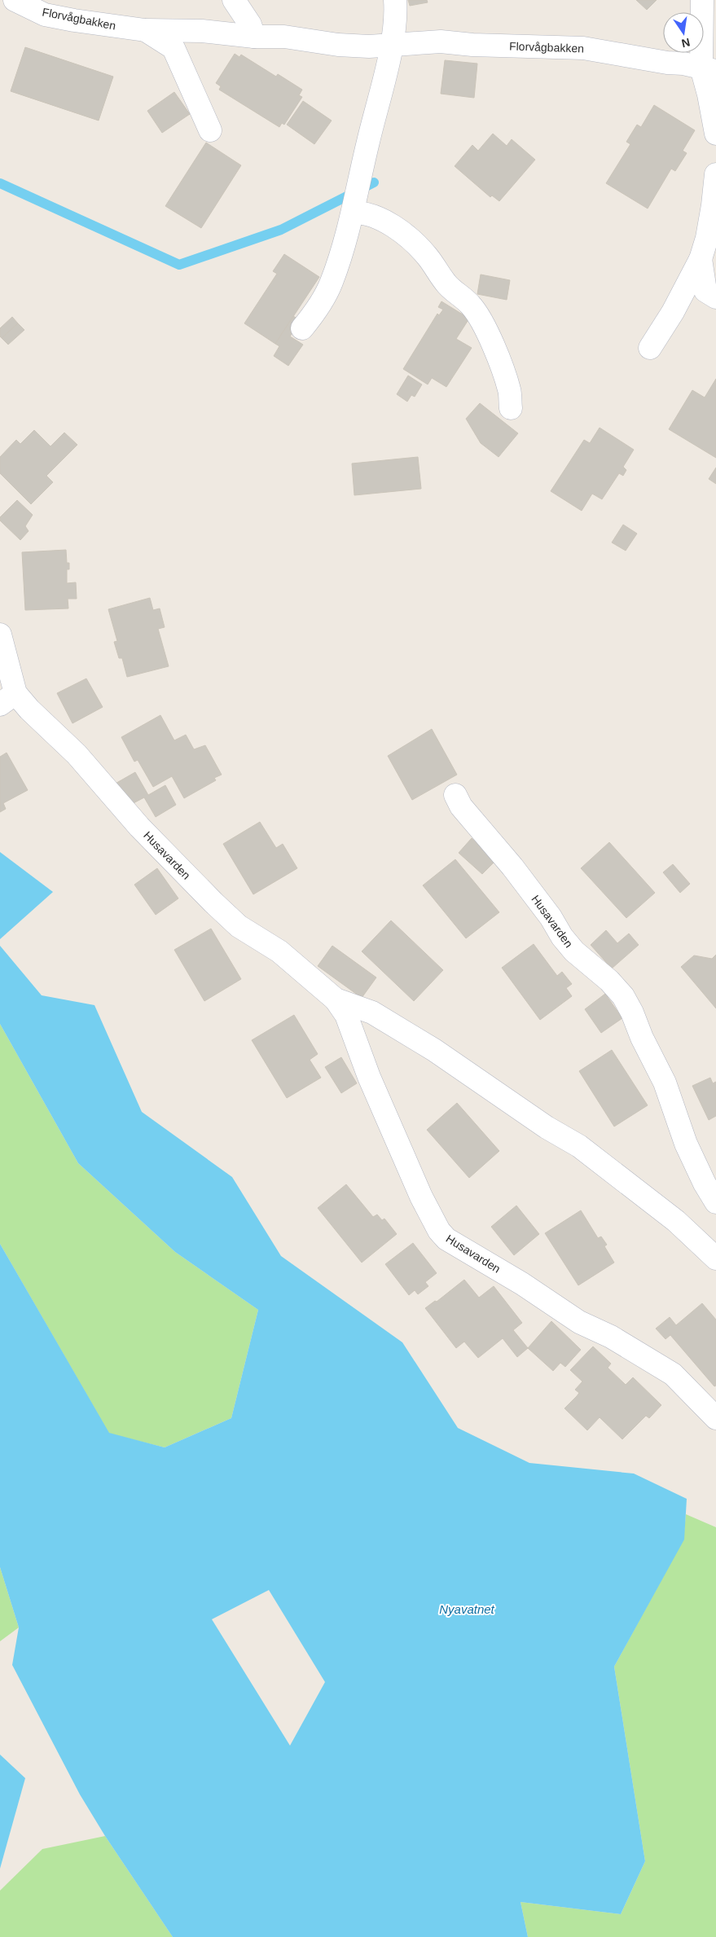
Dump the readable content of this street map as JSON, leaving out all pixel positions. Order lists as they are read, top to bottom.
{
  "streets": {
    "street": ["Florvågbakken", "Husavarden"]
  },
  "water": ["Nyavatnet"],
  "north": "bottom"
}
